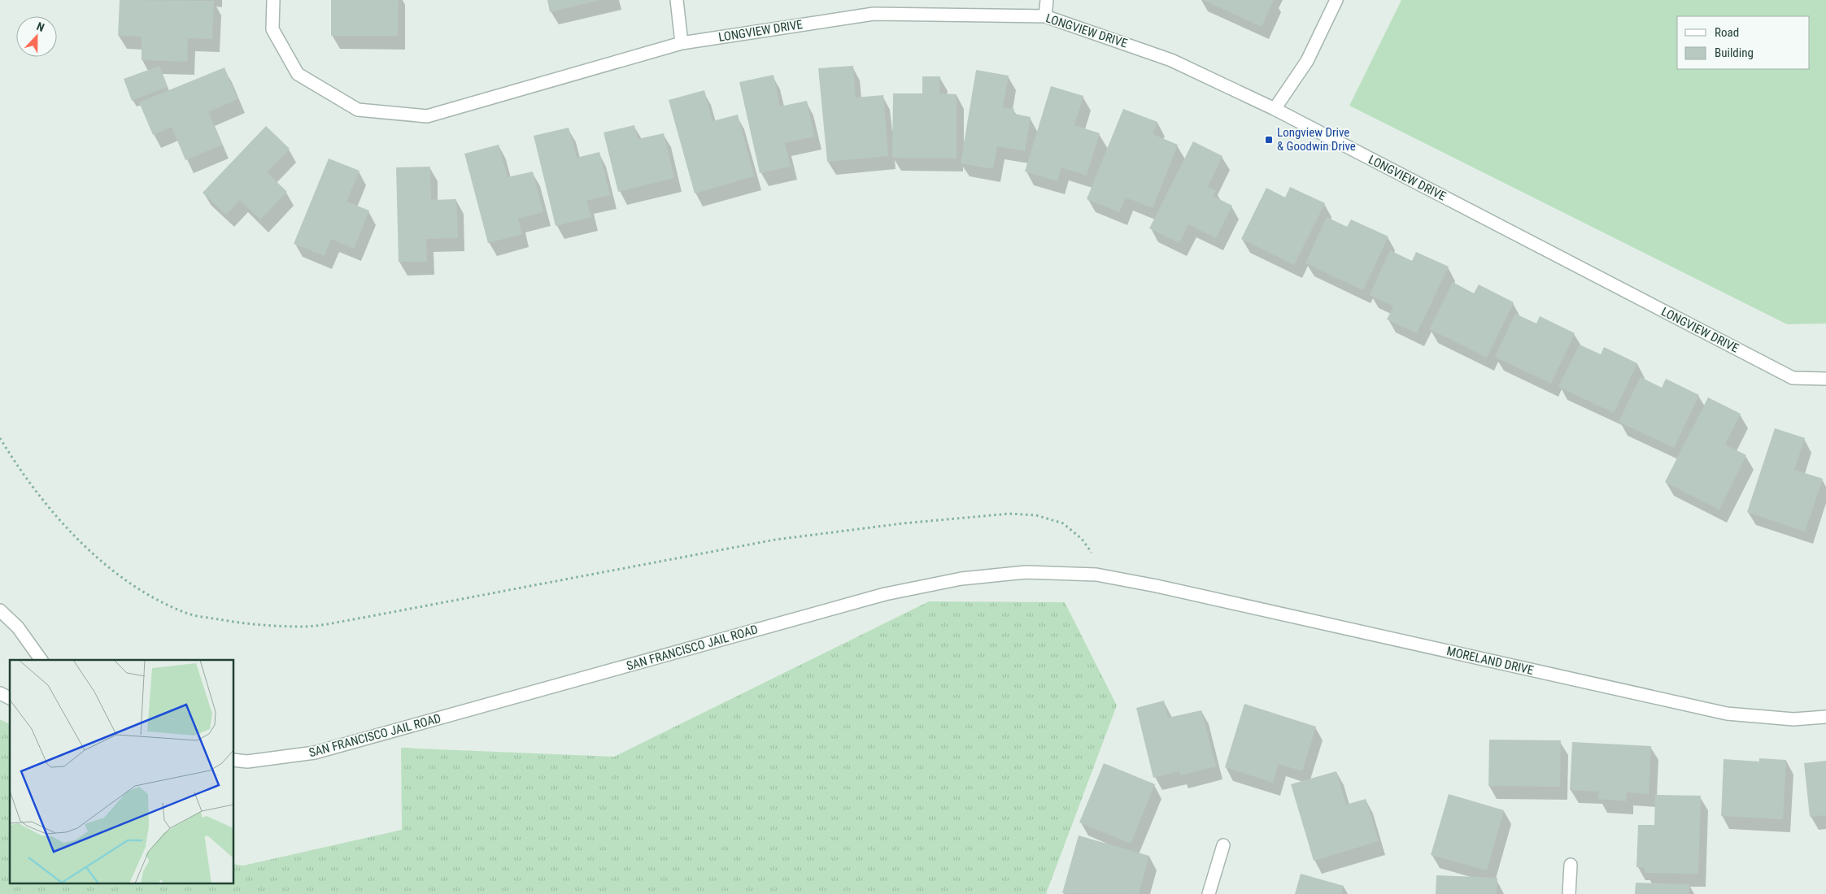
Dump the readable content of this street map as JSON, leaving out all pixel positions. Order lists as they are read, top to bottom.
{
  "streets": {
    "street": ["LONGVIEW DRIVE", "SAN FRANCISCO JAIL ROAD", "MORELAND DRIVE"]
  },
  "crossings": [
    ["SAN FRANCISCO JAIL ROAD", "MORELAND DRIVE"]
  ],
  "places": {
    "transit": ["Longview Drive & Goodwin Drive"]
  },
  "legend": ["Road", "Building"],
  "north": "top"
}
